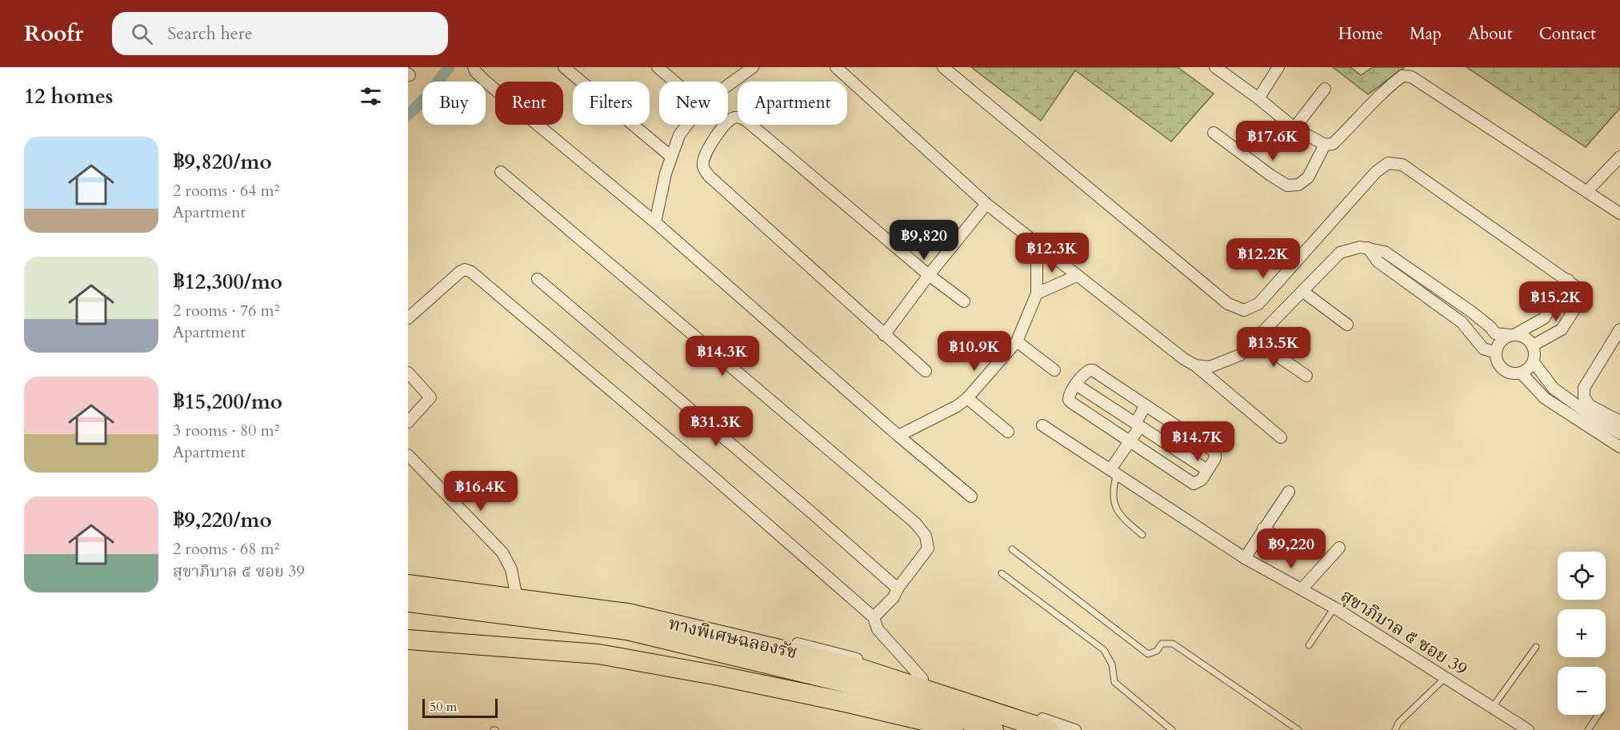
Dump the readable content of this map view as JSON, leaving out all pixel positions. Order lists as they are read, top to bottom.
{
  "streets": {
    "highway": ["ทางพิเศษฉลองรัช"],
    "street": ["สุขาภิบาล ๕ ซอย 39"]
  },
  "scale_bar": "50 m",
  "page": {
    "header": "Roofr",
    "search": "Search here",
    "nav": [
      "Home",
      "Map",
      "About",
      "Contact"
    ],
    "heading": "12 homes",
    "chip": [
      "Buy",
      "Rent",
      "Filters",
      "New",
      "Apartment"
    ],
    "price": [
      "฿17.6K",
      "฿9,820",
      "฿12.3K",
      "฿12.2K",
      "฿15.2K",
      "฿13.5K",
      "฿10.9K",
      "฿14.3K",
      "฿31.3K",
      "฿14.7K",
      "฿16.4K",
      "฿9,220"
    ],
    "list": [
      {
        "name": "฿9,820/mo",
        "note": "2 rooms · 64 m² · Apartment"
      },
      {
        "name": "฿12,300/mo",
        "note": "2 rooms · 76 m² · Apartment"
      },
      {
        "name": "฿15,200/mo",
        "note": "3 rooms · 80 m² · Apartment"
      },
      {
        "name": "฿9,220/mo",
        "note": "2 rooms · 68 m² · สุขาภิบาล ๕ ซอย 39"
      }
    ],
    "map_buttons": ["+", "−"],
    "scale": "50 m"
  }
}
